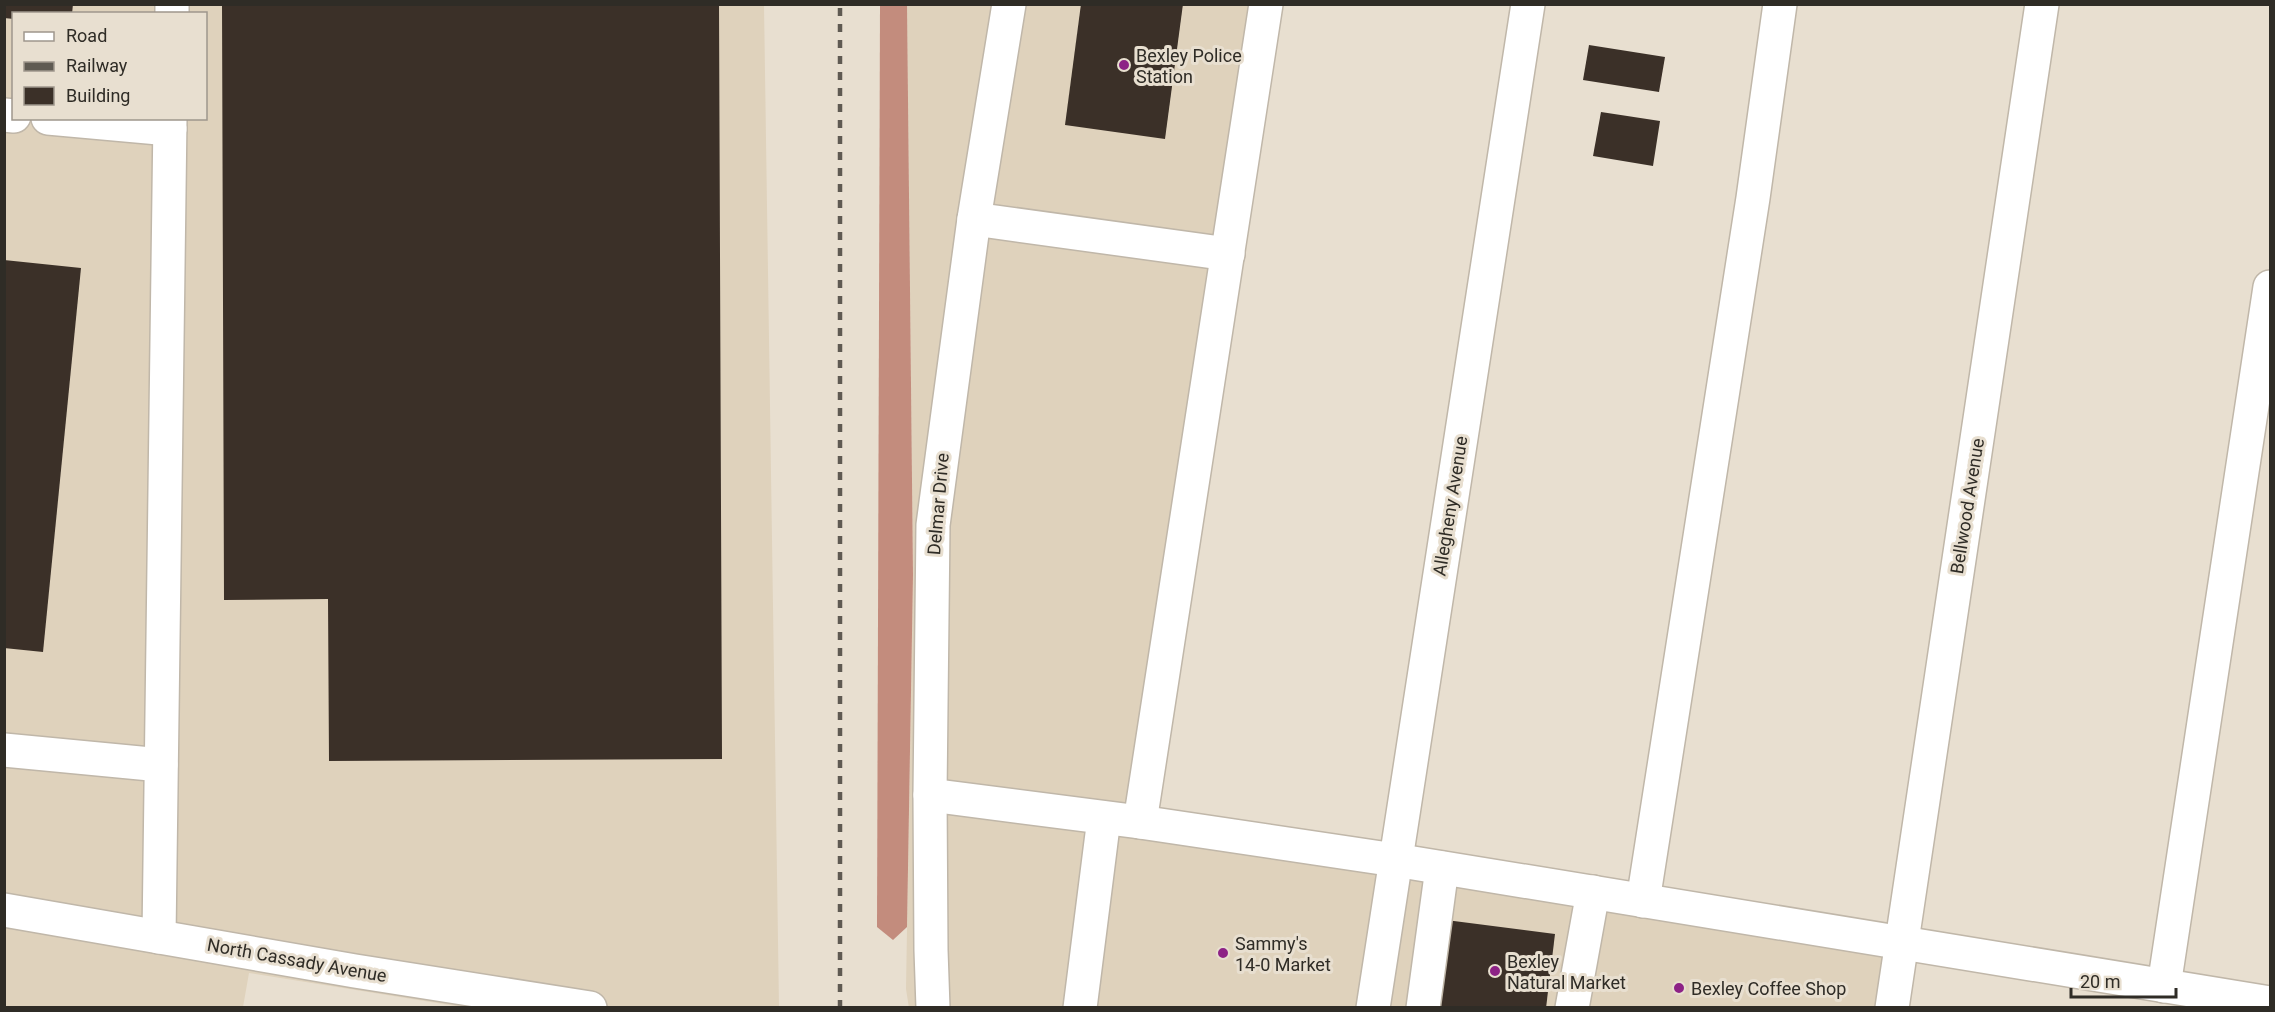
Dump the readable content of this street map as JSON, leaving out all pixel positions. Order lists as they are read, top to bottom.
{
  "streets": {
    "street": [
      "Delmar Drive",
      "Allegheny Avenue",
      "Bellwood Avenue",
      "North Cassady Avenue"
    ]
  },
  "places": [
    "Bexley Police Station",
    "Sammy's 14-0 Market",
    "Bexley Natural Market",
    "Bexley Coffee Shop"
  ],
  "legend": ["Road", "Railway", "Building"],
  "scale_bar": "20 m"
}
